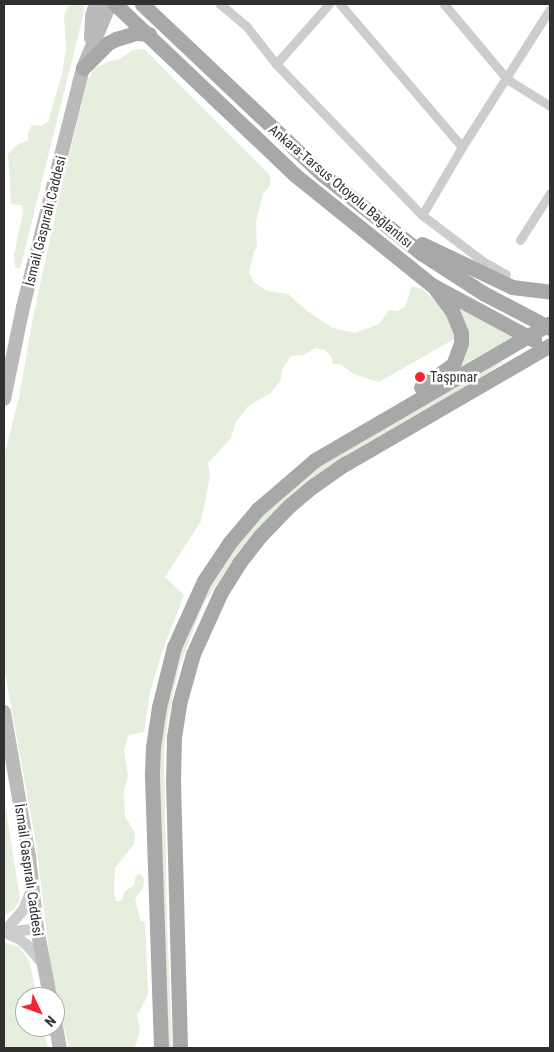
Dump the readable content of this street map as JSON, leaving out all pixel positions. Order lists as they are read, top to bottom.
{
  "streets": {
    "main road": ["Ankara-Tarsus Otoyolu Bağlantısı", "İsmail Gaspıralı Caddesi"]
  },
  "places": ["Taşpınar"],
  "north": "bottom right"
}
